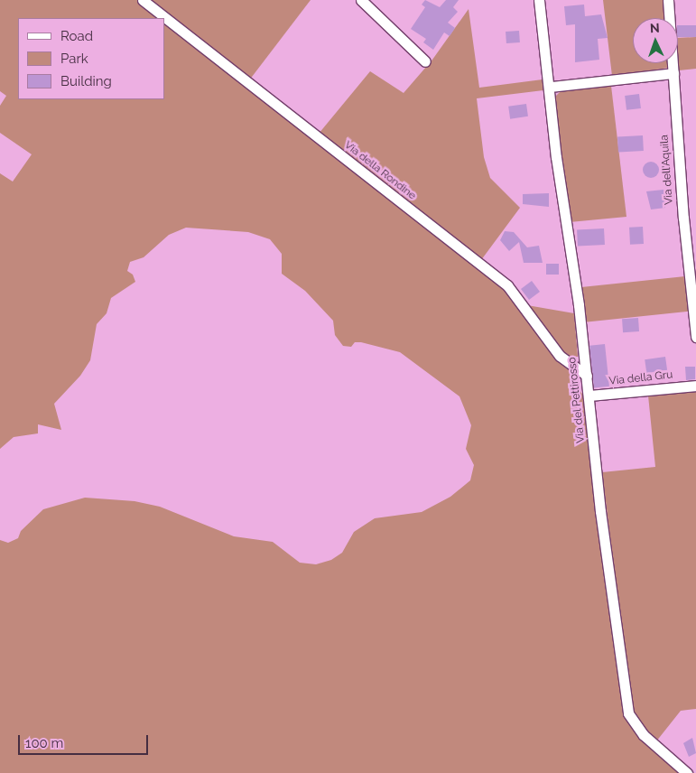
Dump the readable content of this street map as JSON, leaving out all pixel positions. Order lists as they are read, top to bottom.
{
  "streets": {
    "street": [
      "Via dell'Aquila",
      "Via della Rondine",
      "Via della Gru",
      "Via del Pettirosso"
    ]
  },
  "crossings": [
    ["Via della Rondine", "Via del Pettirosso"],
    ["Via della Gru", "Via del Pettirosso"]
  ],
  "legend": ["Road", "Park", "Building"],
  "scale_bar": "100 m",
  "north": "top"
}
